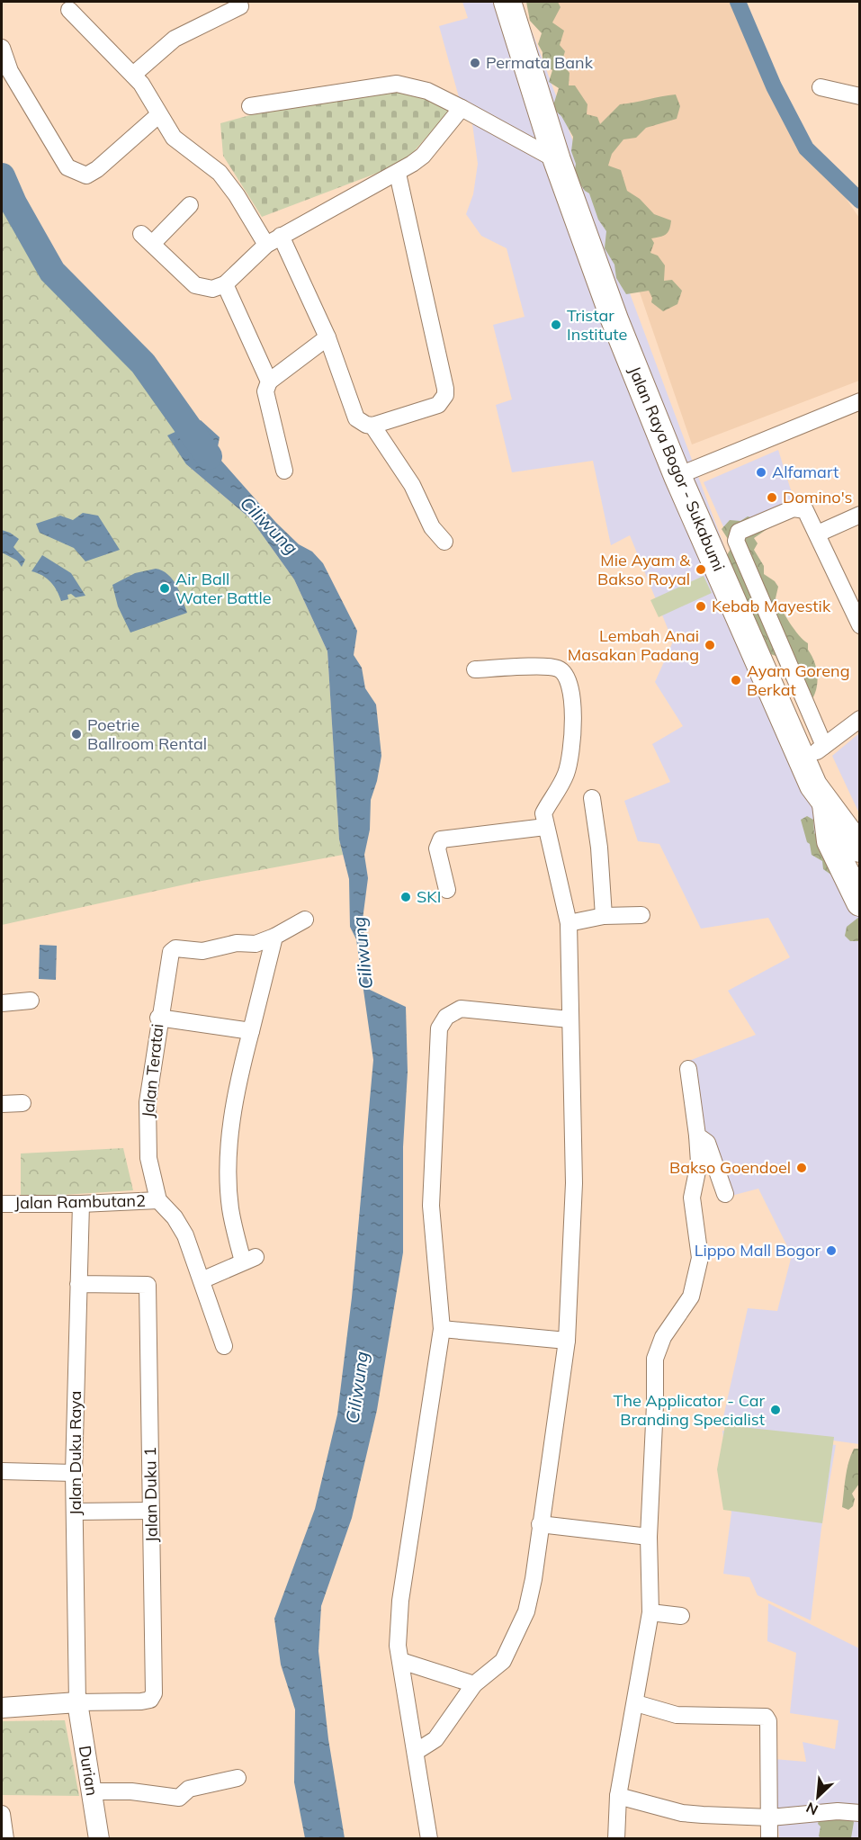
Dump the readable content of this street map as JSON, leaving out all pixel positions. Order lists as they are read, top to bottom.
{
  "streets": {
    "highway": ["Jalan Raya Bogor - Sukabumi"],
    "street": [
      "Jalan Teratai",
      "Jalan Rambutan2",
      "Jalan Duku Raya",
      "Jalan Duku 1",
      "Durian"
    ]
  },
  "crossings": [
    ["Jalan Teratai", "Jalan Rambutan2"],
    ["Jalan Rambutan2", "Jalan Duku Raya"],
    ["Jalan Duku Raya", "Jalan Duku 1"],
    ["Jalan Duku Raya", "Durian"],
    ["Jalan Duku 1", "Durian"]
  ],
  "water": ["Ciliwung"],
  "places": [
    "Permata Bank",
    "Tristar Institute",
    "Alfamart",
    "Domino's",
    "Mie Ayam & Bakso Royal",
    "Air Ball Water Battle",
    "Kebab Mayestik",
    "Lembah Anai Masakan Padang",
    "Ayam Goreng Berkat",
    "Poetrie Ballroom Rental",
    "SKI",
    "Bakso Goendoel",
    "Lippo Mall Bogor",
    "The Applicator - Car Branding Specialist"
  ],
  "north": "bottom left"
}
